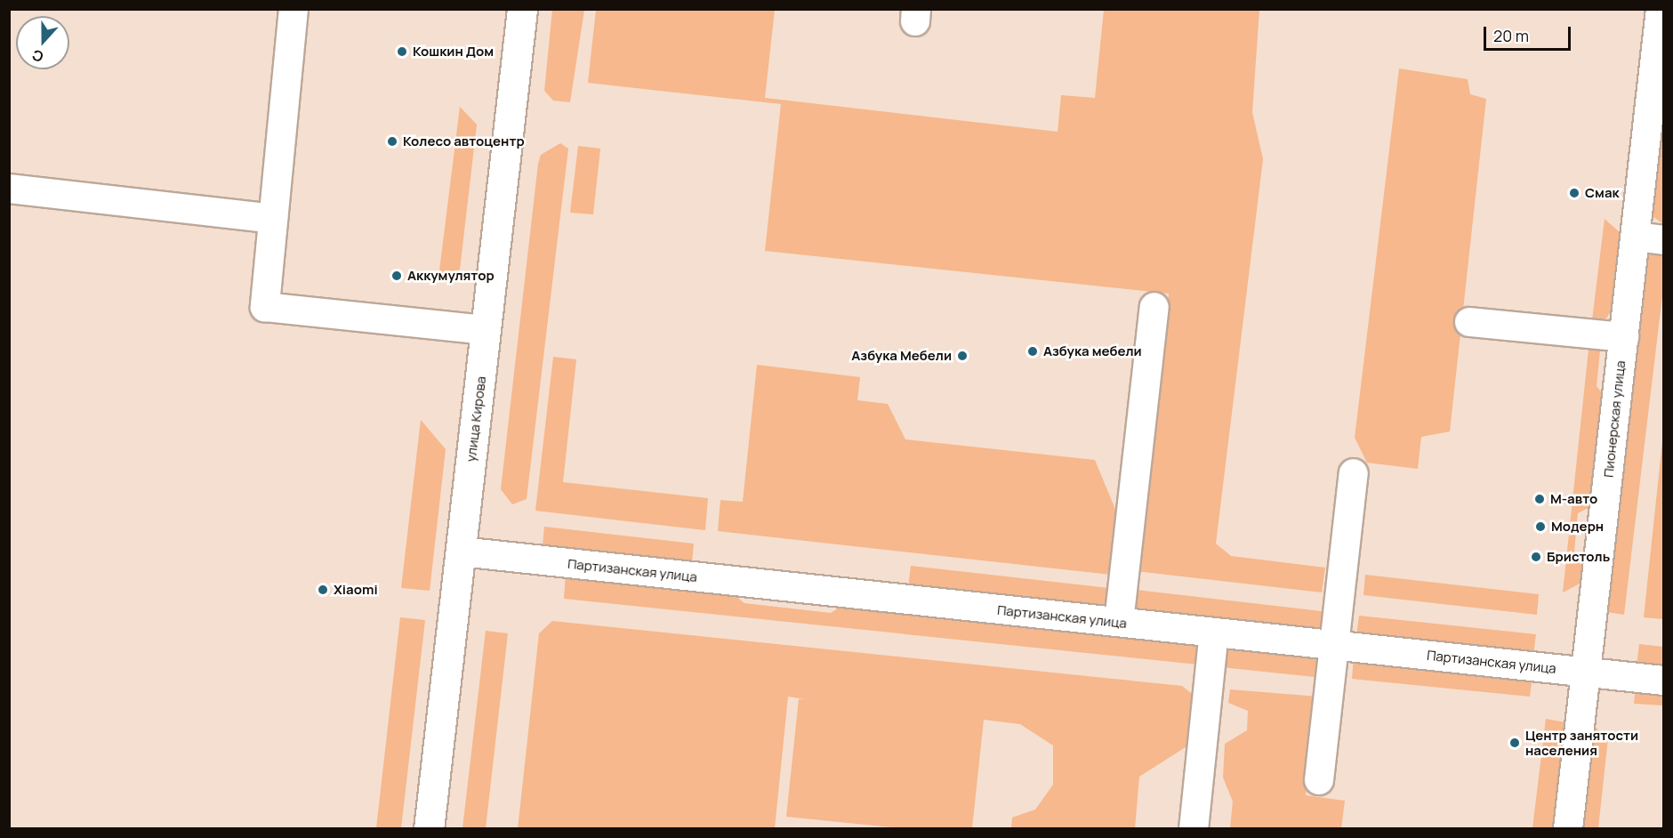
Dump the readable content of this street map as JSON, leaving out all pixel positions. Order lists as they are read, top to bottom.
{
  "streets": {
    "main road": ["улица Кирова"],
    "street": ["Пионерская улица", "Партизанская улица"]
  },
  "crossings": [
    ["улица Кирова", "Партизанская улица"],
    ["Пионерская улица", "Партизанская улица"]
  ],
  "places": [
    "Кошкин Дом",
    "Колесо автоцентр",
    "Смак",
    "Аккумулятор",
    "Азбука мебели",
    "Азбука Мебели",
    "М-авто",
    "Модерн",
    "Бристоль",
    "Xiaomi",
    "Центр занятости населения"
  ],
  "scale_bar": "20 m",
  "north": "bottom"
}
